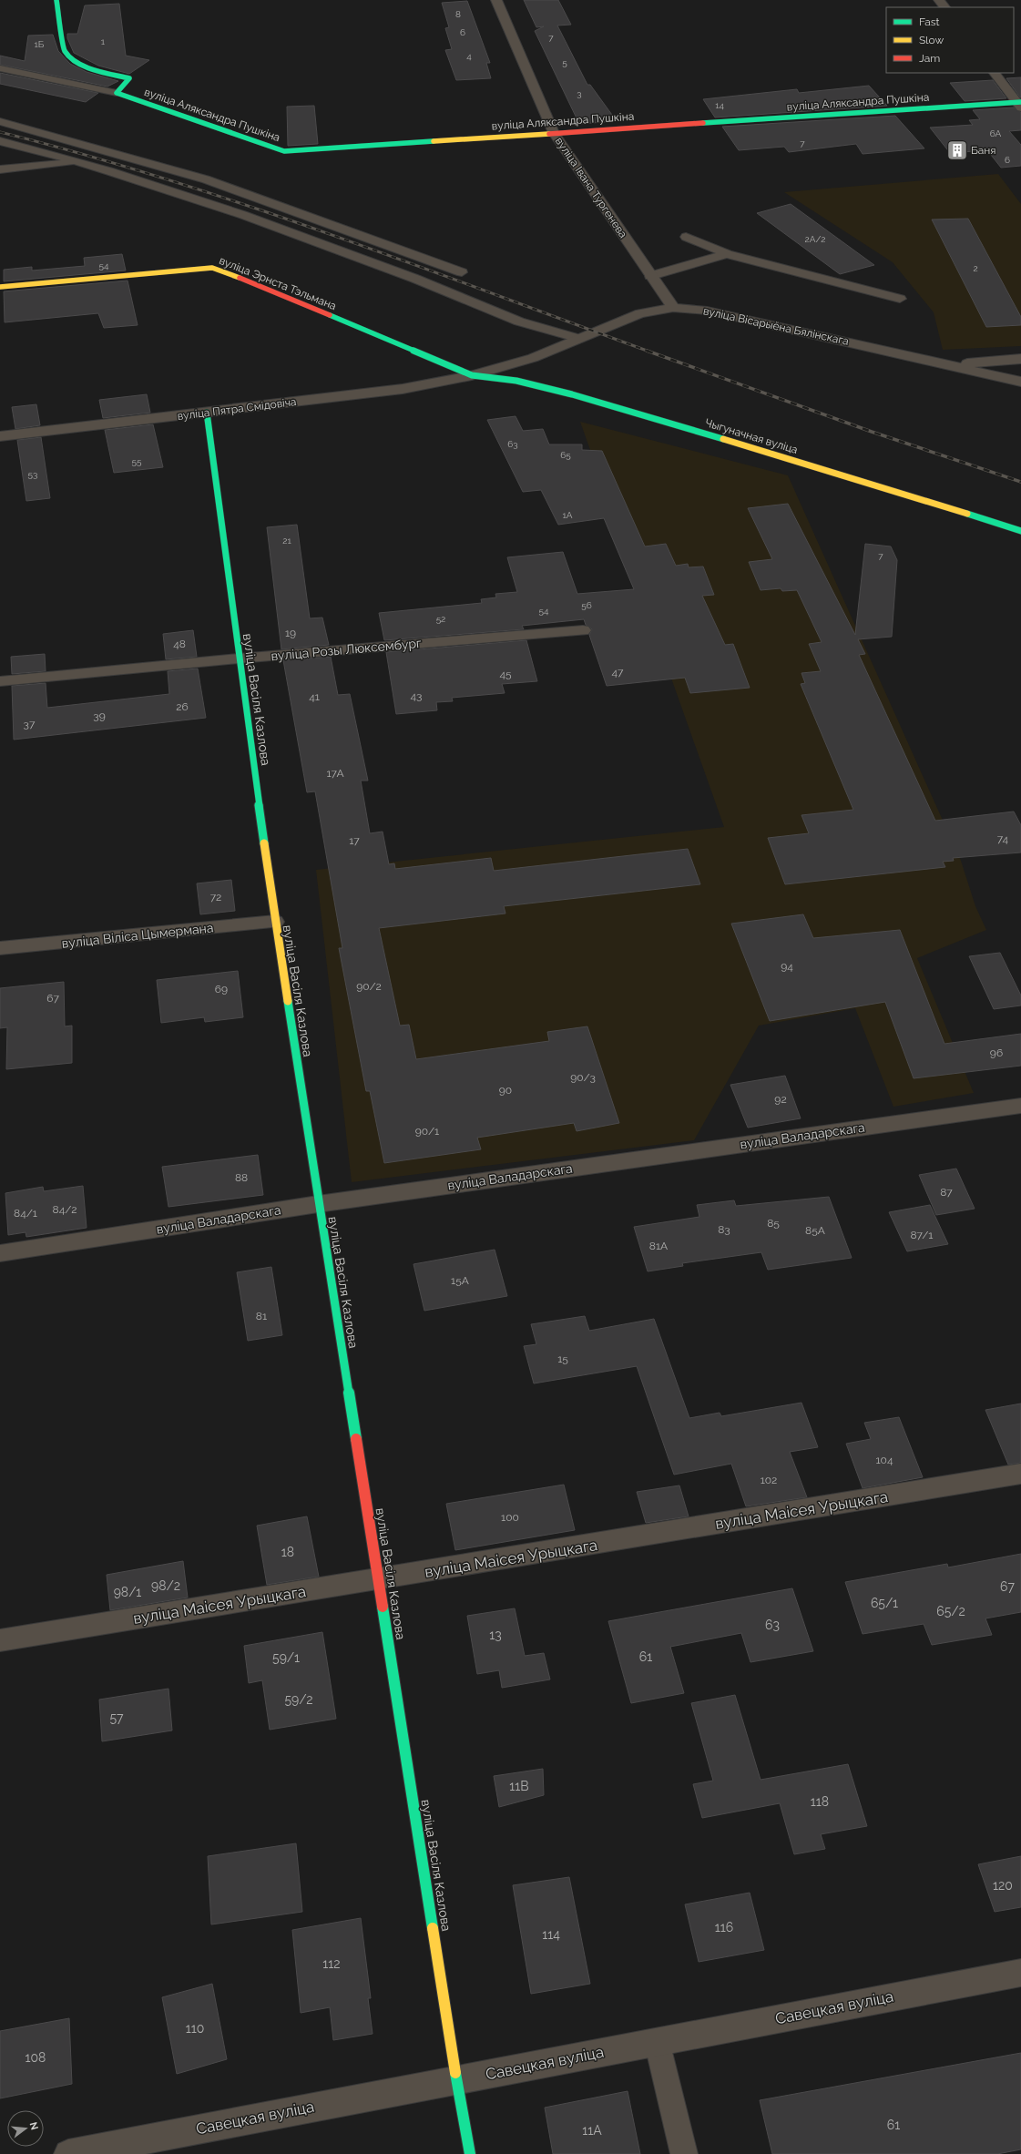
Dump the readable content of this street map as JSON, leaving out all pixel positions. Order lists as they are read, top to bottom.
{
  "streets": {
    "street": [
      "вуліца Аляксандра Пушкіна",
      "вуліца Івана Тургенева",
      "вуліца Эрнста Тэльмана",
      "вуліца Вісарыёна Бялінскага",
      "вуліца Пятра Смідовіча",
      "Чыгуначная вуліца",
      "вуліца Розы Люксембург",
      "вуліца Васіля Казлова",
      "вуліца Віліса Цымермана",
      "вуліца Валадарскага",
      "вуліца Маісея Урыцкага",
      "Савецкая вуліца"
    ]
  },
  "crossings": [
    ["вуліца Аляксандра Пушкіна", "вуліца Івана Тургенева"],
    ["вуліца Івана Тургенева", "вуліца Вісарыёна Бялінскага"],
    ["вуліца Эрнста Тэльмана", "вуліца Вісарыёна Бялінскага"],
    ["вуліца Эрнста Тэльмана", "вуліца Пятра Смідовіча"],
    ["вуліца Эрнста Тэльмана", "Чыгуначная вуліца"],
    ["вуліца Вісарыёна Бялінскага", "вуліца Пятра Смідовіча"],
    ["вуліца Вісарыёна Бялінскага", "Чыгуначная вуліца"],
    ["вуліца Пятра Смідовіча", "Чыгуначная вуліца"],
    ["вуліца Пятра Смідовіча", "вуліца Васіля Казлова"],
    ["вуліца Розы Люксембург", "вуліца Васіля Казлова"],
    ["вуліца Васіля Казлова", "вуліца Віліса Цымермана"],
    ["вуліца Васіля Казлова", "вуліца Валадарскага"],
    ["вуліца Васіля Казлова", "вуліца Маісея Урыцкага"],
    ["вуліца Васіля Казлова", "Савецкая вуліца"]
  ],
  "places": {
    "building": ["Баня"]
  },
  "house_numbers": [
    "8",
    "6",
    "7",
    "1",
    "1Б",
    "4",
    "5",
    "3",
    "14",
    "6А",
    "7",
    "6",
    "2А/2",
    "54",
    "2",
    "63",
    "65",
    "55",
    "53",
    "1А",
    "21",
    "7",
    "56",
    "54",
    "52",
    "19",
    "48",
    "47",
    "45",
    "43",
    "41",
    "26",
    "39",
    "37",
    "17А",
    "74",
    "17",
    "72",
    "94",
    "90/2",
    "69",
    "67",
    "96",
    "90/3",
    "90",
    "92",
    "90/1",
    "88",
    "87",
    "84/2",
    "84/1",
    "85",
    "83",
    "85А",
    "87/1",
    "81А",
    "15А",
    "81",
    "15",
    "104",
    "102",
    "100",
    "18",
    "98/2",
    "67",
    "98/1",
    "65/1",
    "65/2",
    "63",
    "13",
    "61",
    "59/1",
    "59/2",
    "57",
    "11В",
    "118",
    "120",
    "116",
    "114",
    "112",
    "110",
    "108",
    "61",
    "11А"
  ],
  "legend": ["Fast", "Slow", "Jam"],
  "north": "right"
}
